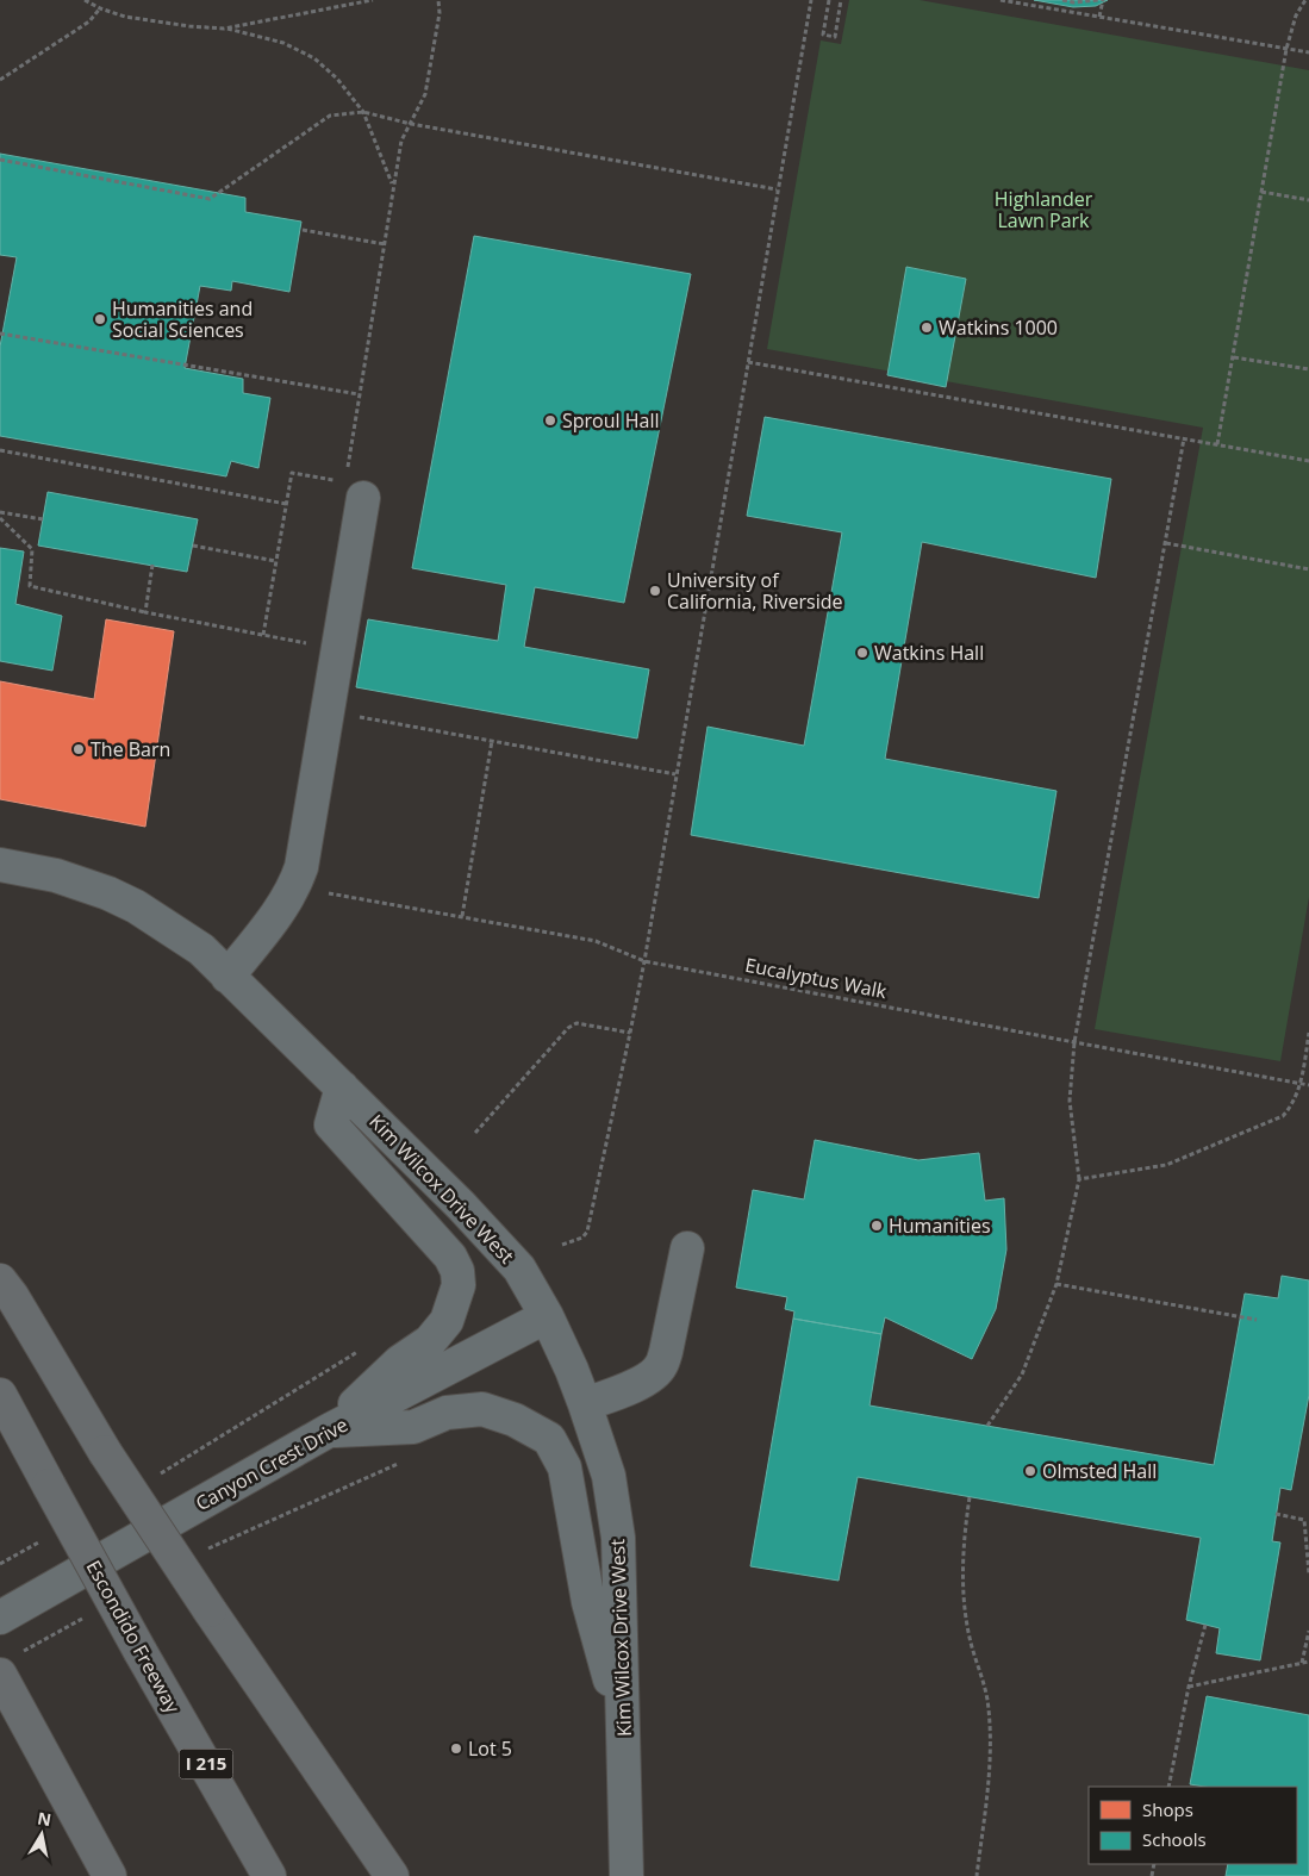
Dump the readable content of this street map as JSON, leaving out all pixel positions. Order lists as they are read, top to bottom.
{
  "streets": {
    "highway": ["Escondido Freeway", "I 215"],
    "street": ["Kim Wilcox Drive West", "Canyon Crest Drive"],
    "path": ["Eucalyptus Walk"]
  },
  "crossings": [
    ["Kim Wilcox Drive West", "Canyon Crest Drive"]
  ],
  "parks": ["Highlander Lawn Park"],
  "places": [
    "Humanities and Social Sciences",
    "Watkins 1000",
    "Sproul Hall",
    "University of California, Riverside",
    "Watkins Hall",
    "The Barn",
    "Humanities",
    "Olmsted Hall",
    "Lot 5"
  ],
  "legend": ["Shops", "Schools"],
  "north": "top"
}
